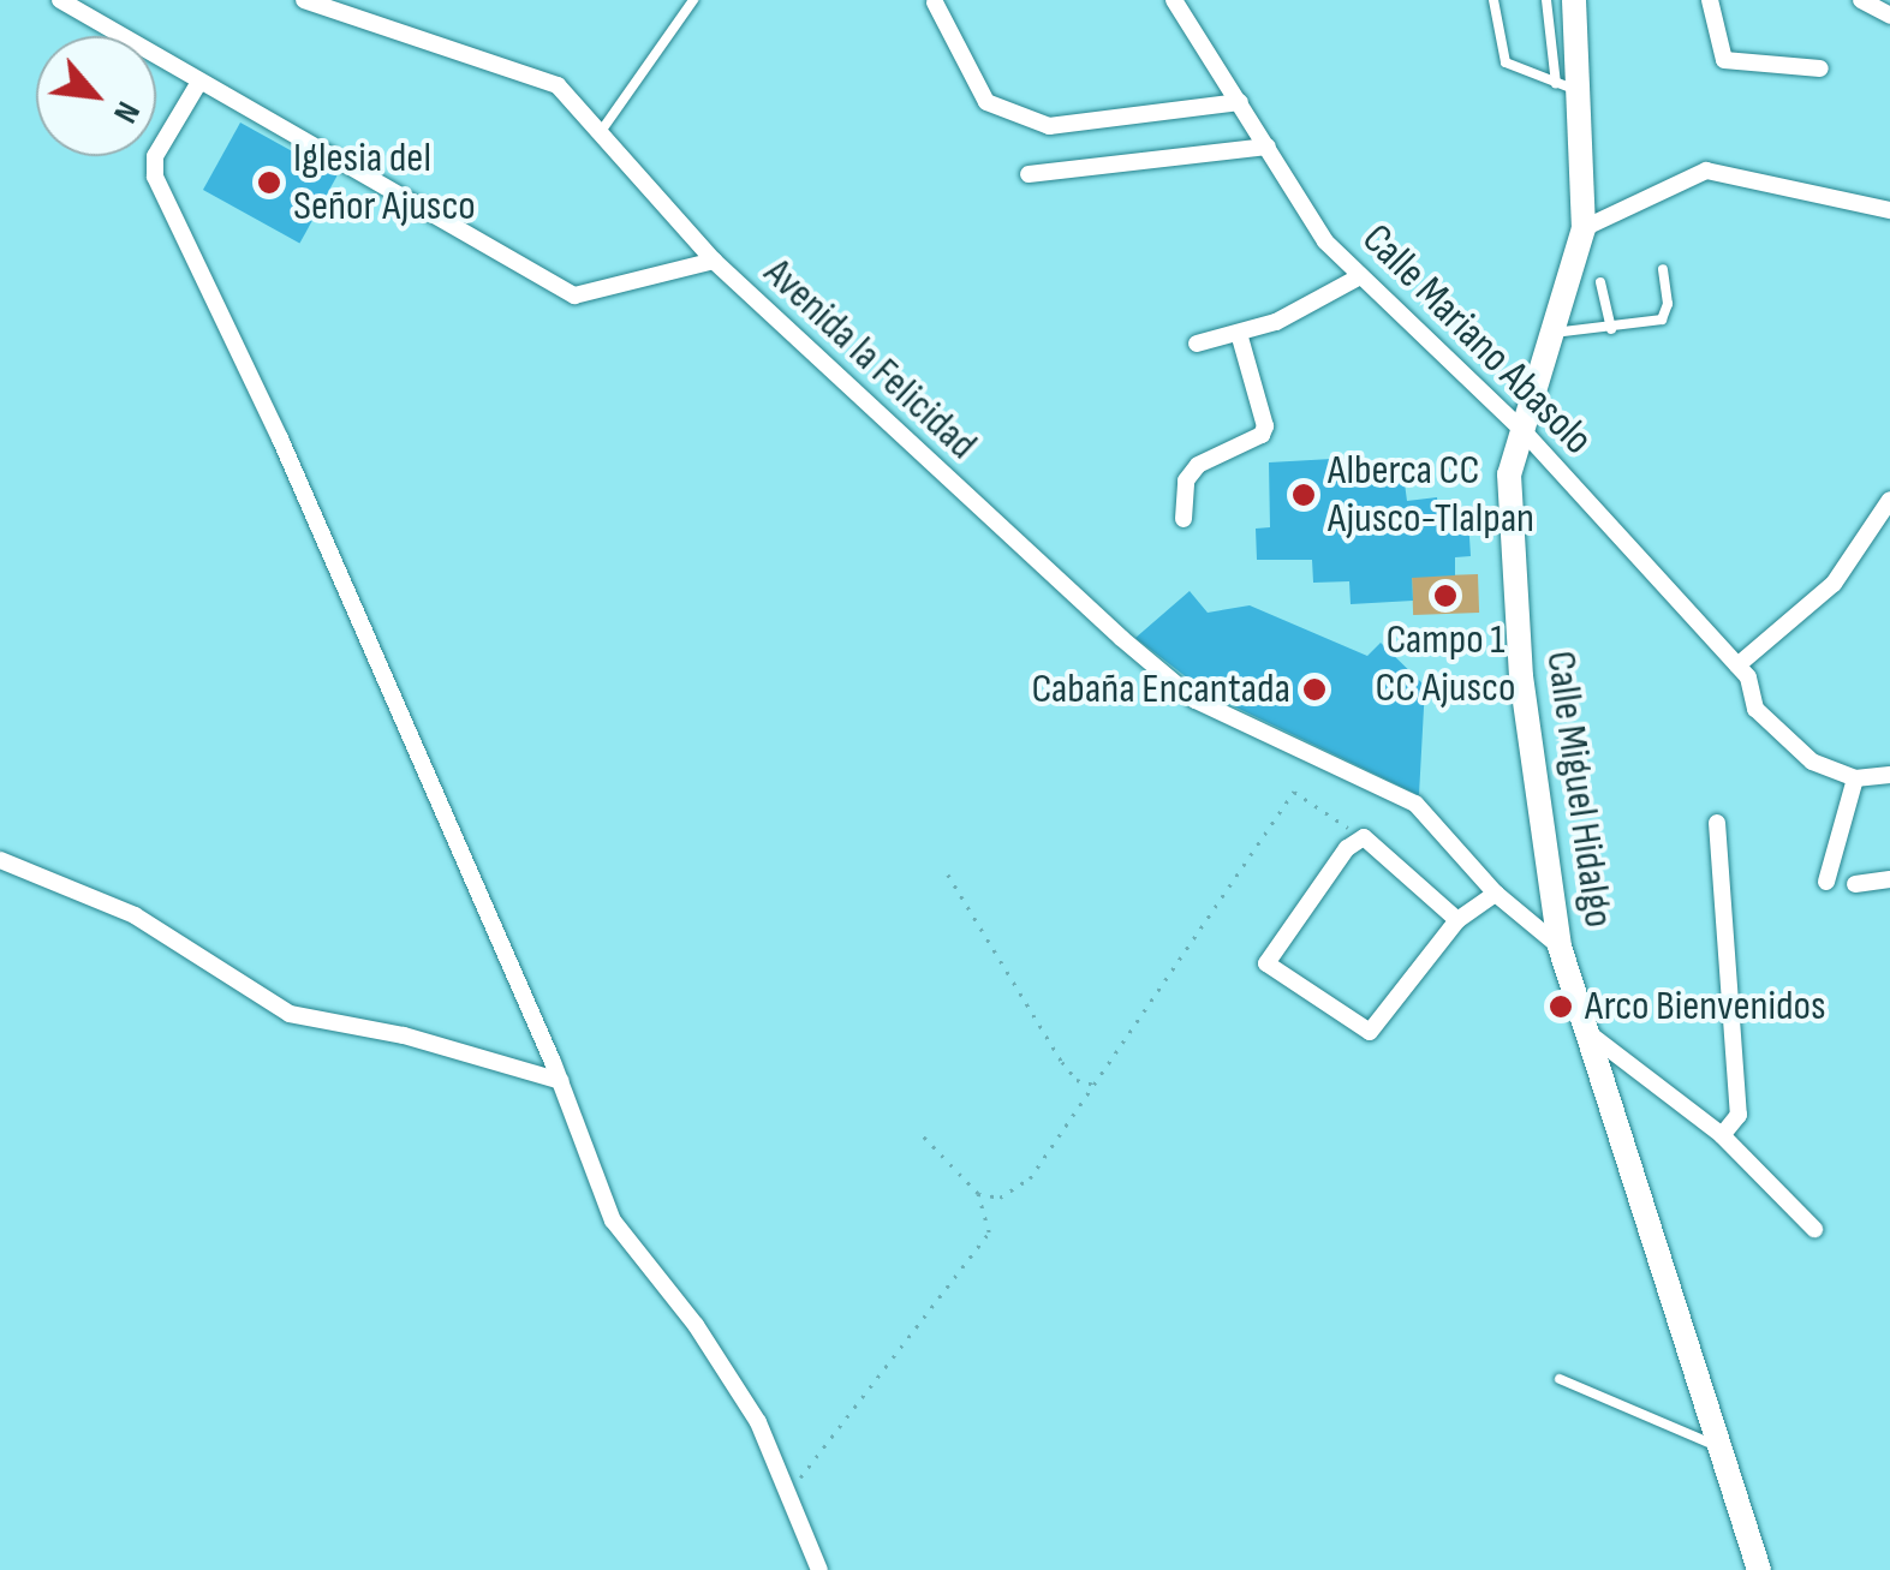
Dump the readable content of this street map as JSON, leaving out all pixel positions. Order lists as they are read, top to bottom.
{
  "streets": {
    "main road": ["Calle Miguel Hidalgo"],
    "street": ["Calle Mariano Abasolo", "Avenida la Felicidad"]
  },
  "crossings": [
    ["Calle Mariano Abasolo", "Calle Miguel Hidalgo"],
    ["Avenida la Felicidad", "Calle Miguel Hidalgo"]
  ],
  "places": [
    "Iglesia del Señor Ajusco",
    "Alberca CC Ajusco-Tlalpan",
    "Campo 1 CC Ajusco",
    "Cabaña Encantada",
    "Arco Bienvenidos"
  ],
  "north": "bottom right"
}
